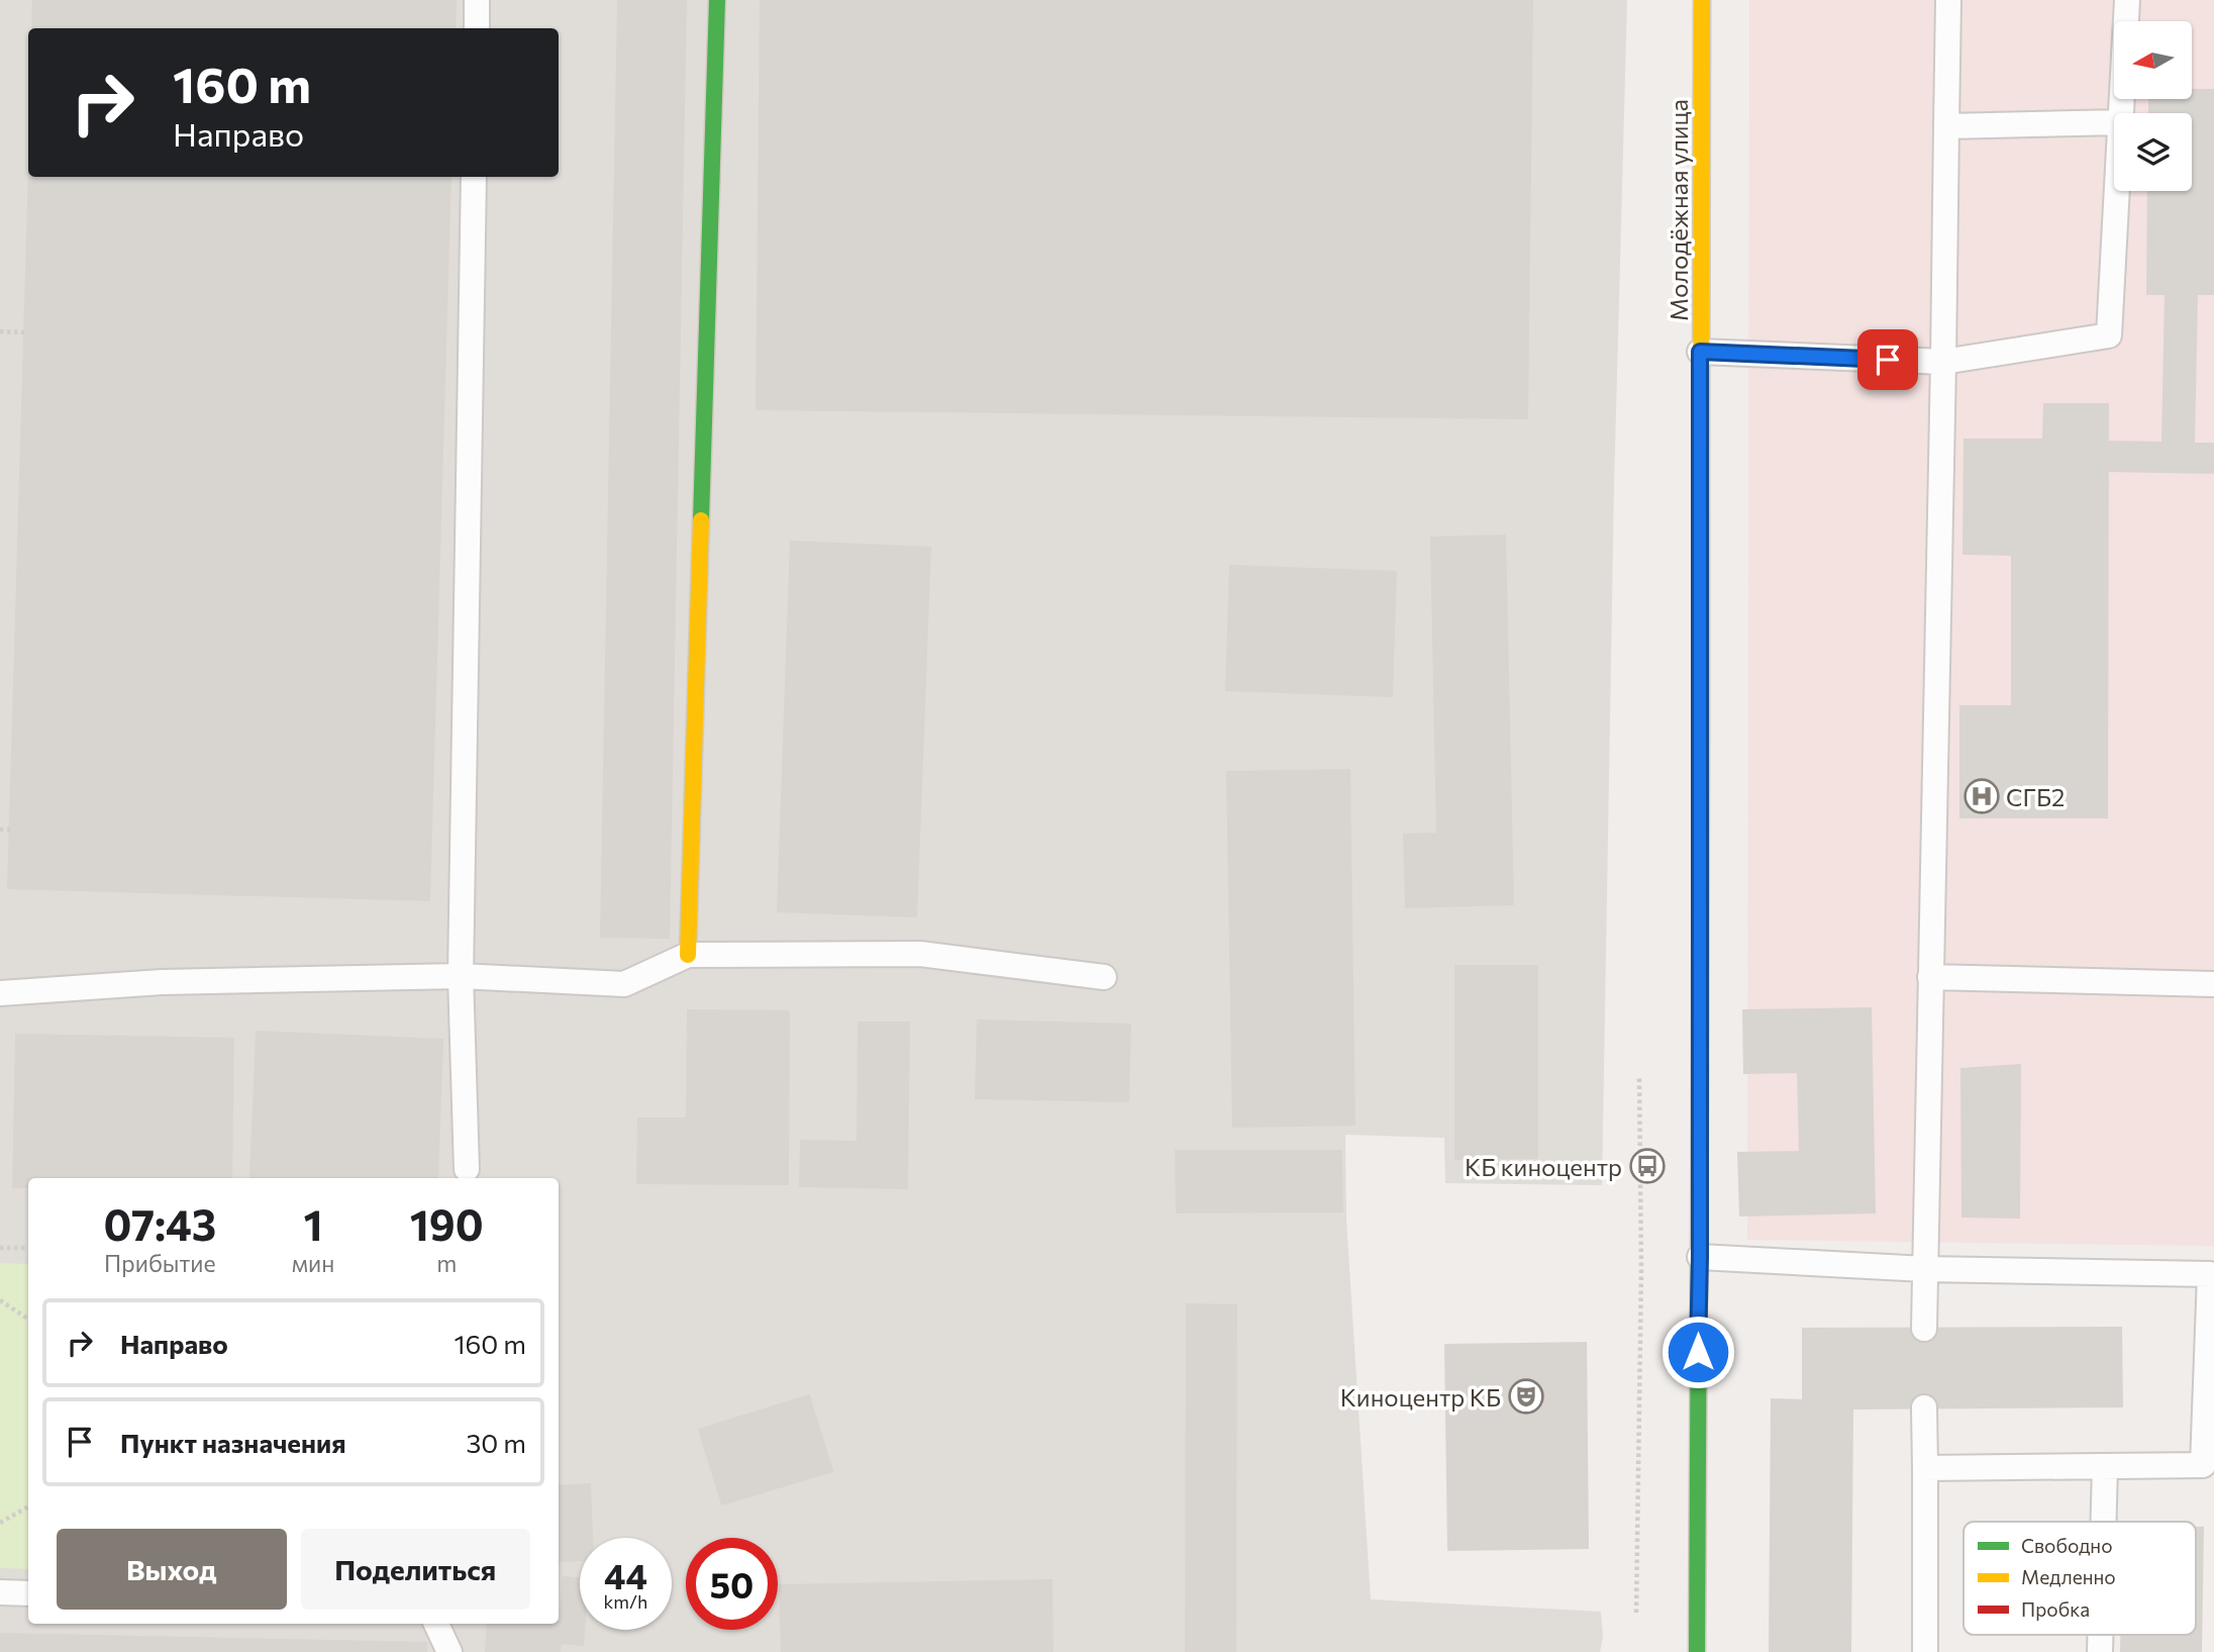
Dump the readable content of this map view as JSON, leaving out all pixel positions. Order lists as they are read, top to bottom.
{
  "streets": {
    "main road": ["Молодёжная улица"]
  },
  "places": {
    "hospital": ["СГБ2"],
    "bus stop": ["КБ киноцентр"],
    "theatre": ["Киноцентр КБ"]
  },
  "legend": ["Свободно", "Медленно", "Пробка"],
  "north": "left",
  "page": {
    "turn": ["160 m", "Направо"],
    "eta": [
      "07:43",
      "Прибытие",
      "1",
      "мин",
      "190",
      "m"
    ],
    "list": [
      {
        "name": "Направо",
        "value": "160 m"
      },
      {
        "name": "Пункт назначения",
        "value": "30 m"
      }
    ],
    "buttons": ["Выход", "Поделиться"],
    "speed": "44 km/h",
    "limit": "50"
  }
}
